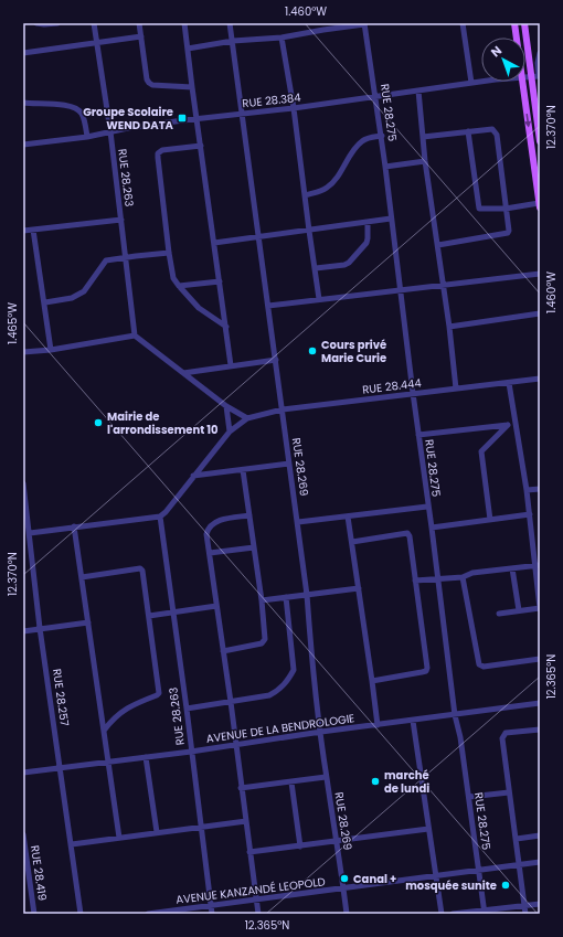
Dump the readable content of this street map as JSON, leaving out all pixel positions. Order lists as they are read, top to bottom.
{
  "streets": {
    "street": [
      "RUE 28.384",
      "RUE 28.275",
      "RUE 28.263",
      "RUE 28.444",
      "RUE 28.269",
      "RUE 28.257",
      "AVENUE DE LA BENDROLOGIE",
      "RUE 28.419",
      "AVENUE KANZANDÉ LEOPOLD"
    ]
  },
  "crossings": [
    ["RUE 28.384", "RUE 28.275"],
    ["RUE 28.384", "RUE 28.263"],
    ["RUE 28.384", "RUE 28.269"],
    ["RUE 28.275", "RUE 28.444"],
    ["RUE 28.275", "AVENUE DE LA BENDROLOGIE"],
    ["RUE 28.275", "AVENUE KANZANDÉ LEOPOLD"],
    ["RUE 28.263", "AVENUE DE LA BENDROLOGIE"],
    ["RUE 28.263", "AVENUE KANZANDÉ LEOPOLD"],
    ["RUE 28.444", "RUE 28.269"],
    ["RUE 28.269", "AVENUE DE LA BENDROLOGIE"],
    ["RUE 28.269", "AVENUE KANZANDÉ LEOPOLD"],
    ["RUE 28.257", "AVENUE DE LA BENDROLOGIE"]
  ],
  "places": {
    "transit": ["Groupe Scolaire WEND DATA"],
    "other": [
      "Cours privé Marie Curie",
      "Mairie de l'arrondissement 10",
      "marché de lundi",
      "Canal +",
      "mosquée sunite"
    ]
  },
  "north": "top left",
  "coordinates": [
    "1.460°W",
    "12.370°N",
    "1.465°W",
    "12.365°N"
  ]
}
